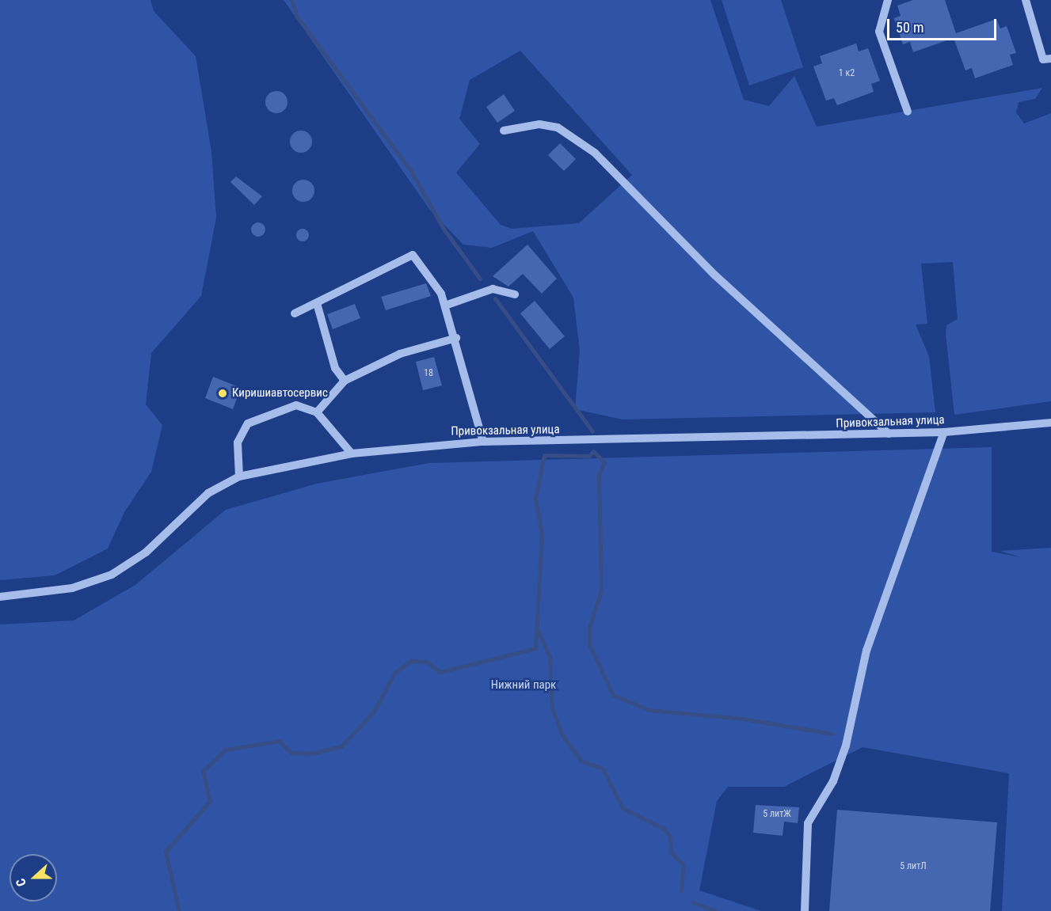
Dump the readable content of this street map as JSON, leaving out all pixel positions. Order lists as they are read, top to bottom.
{
  "streets": {
    "street": ["Привокзальная улица"]
  },
  "parks": ["Нижний парк"],
  "places": ["Киришиавтосервис"],
  "house_numbers": [
    "1 к2",
    "18",
    "5 литЖ",
    "5 литЛ"
  ],
  "scale_bar": "50 m",
  "north": "left"
}
